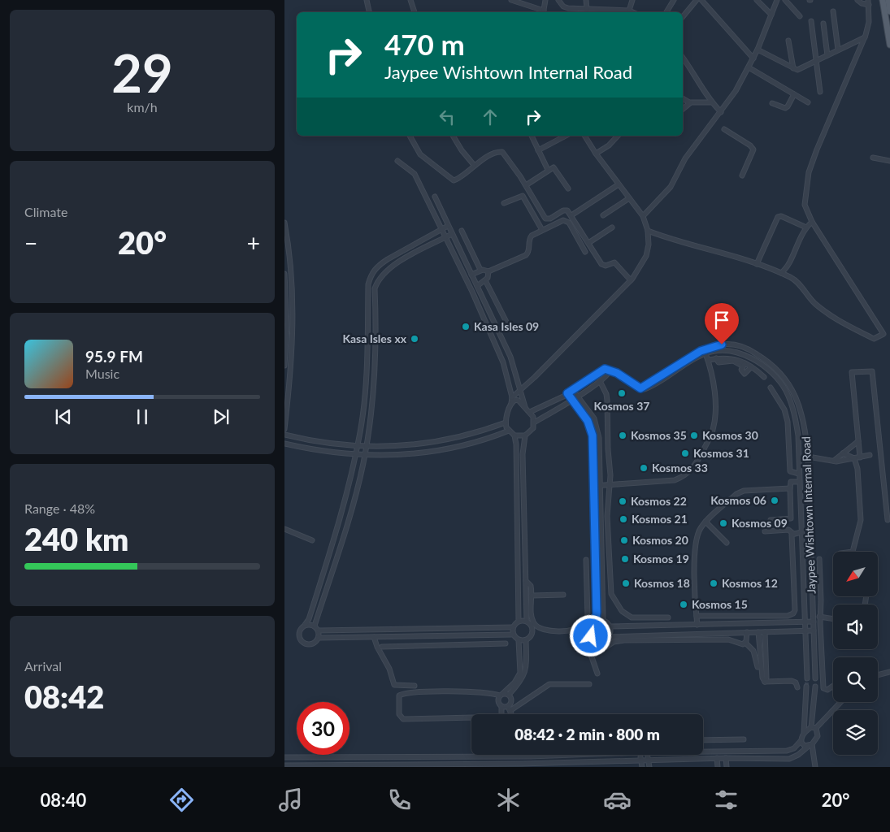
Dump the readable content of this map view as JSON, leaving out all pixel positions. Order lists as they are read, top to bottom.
{
  "streets": {
    "street": ["Jaypee Wishtown Internal Road"]
  },
  "places": [
    "Kasa Isles 09",
    "Kasa Isles xx",
    "Kosmos 37",
    "Kosmos 35",
    "Kosmos 30",
    "Kosmos 31",
    "Kosmos 33",
    "Kosmos 06",
    "Kosmos 22",
    "Kosmos 21",
    "Kosmos 09",
    "Kosmos 20",
    "Kosmos 19",
    "Kosmos 18",
    "Kosmos 12",
    "Kosmos 15"
  ],
  "north": "bottom left",
  "page": {
    "tile": [
      ["29", "km/h"],
      "Climate",
      ["Range · 48%", "240 km"],
      ["Arrival", "08:42"]
    ],
    "turn": ["470 m", "Jaypee Wishtown Internal Road"],
    "heat": ["−", "20°", "+"],
    "song": ["95.9 FM", "Music"],
    "limit": "30",
    "trip": "08:42 · 2 min · 800 m",
    "tabs": ["08:40", "20°"]
  }
}
